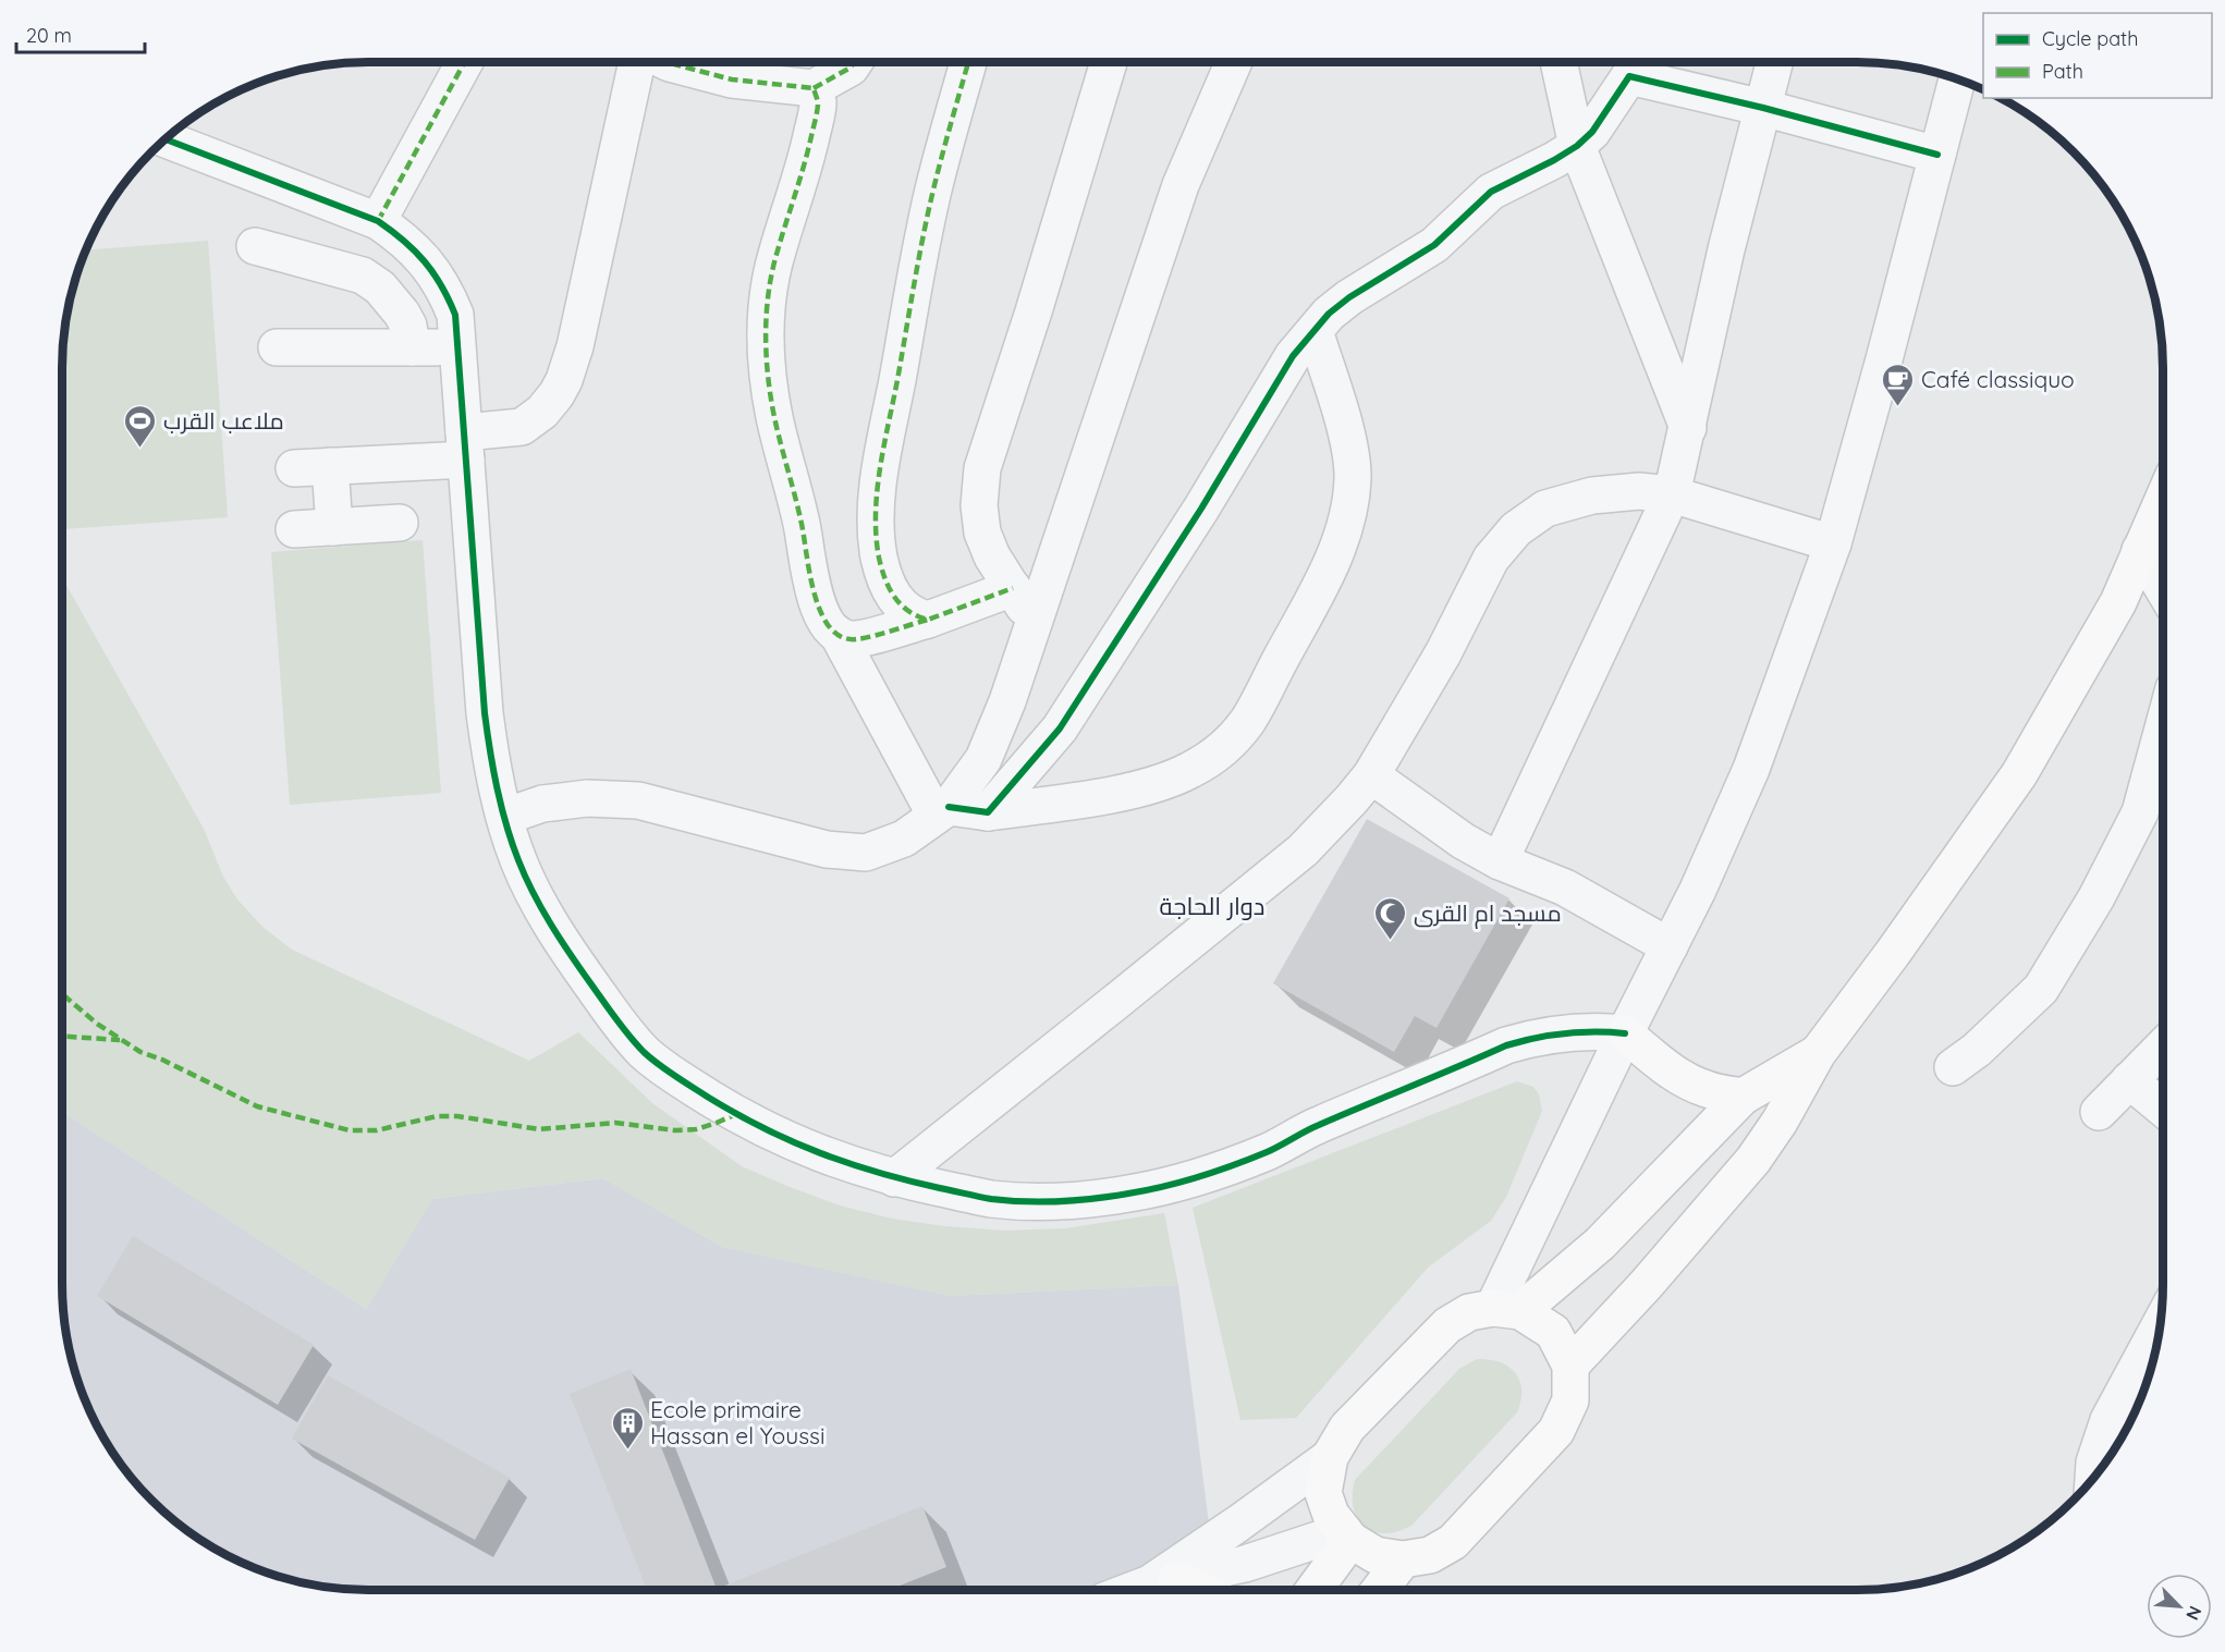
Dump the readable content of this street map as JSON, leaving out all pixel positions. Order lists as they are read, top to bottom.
{
  "districts": ["دوار الحاجة"],
  "places": {
    "cafe": ["Café classiquo"],
    "sports": ["ملاعب القرب"],
    "mosque": ["مسجد ام القرى"],
    "building": ["Ecole primaire Hassan el Youssi"]
  },
  "legend": ["Cycle path", "Path"],
  "scale_bar": "20 m",
  "north": "bottom right"
}
